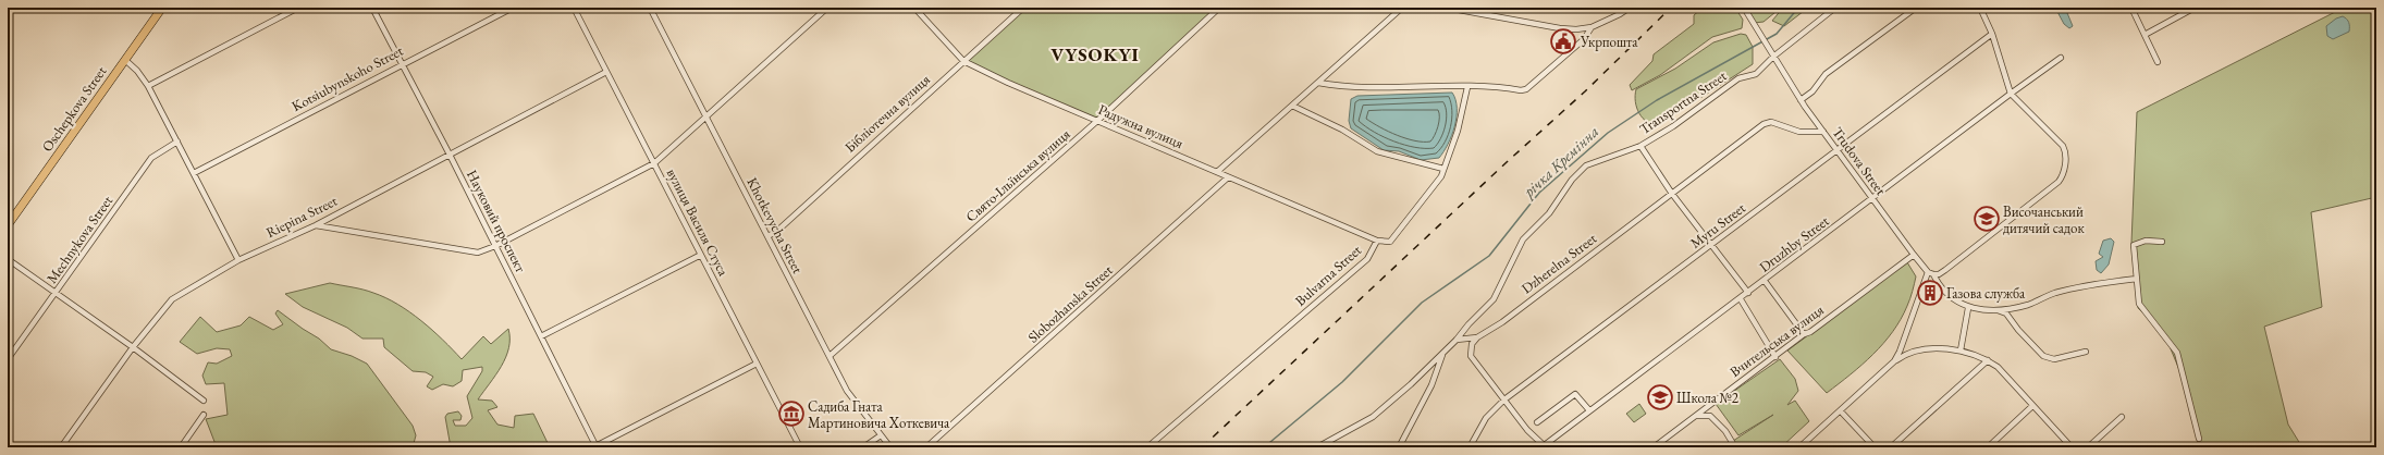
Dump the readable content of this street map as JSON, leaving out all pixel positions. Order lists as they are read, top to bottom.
{
  "streets": {
    "highway": ["Oschepkova Street"],
    "street": [
      "Kotsiubynskoho Street",
      "Transportna Street",
      "Бібліотечна вулиця",
      "Радужна вулиця",
      "Trudova Street",
      "Свято-Ільїнська вулиця",
      "Riepina Street",
      "Науковий проспект",
      "вулиця Василя Стуса",
      "Khotkevycha Street",
      "Myru Street",
      "Mechnykova Street",
      "Druzhby Street",
      "Dzherelna Street",
      "Bulvarna Street",
      "Slobozhanska Street",
      "Вчительська вулиця"
    ]
  },
  "crossings": [
    ["Kotsiubynskoho Street", "Науковий проспект"],
    ["Transportna Street", "Trudova Street"],
    ["Transportna Street", "Dzherelna Street"],
    ["Бібліотечна вулиця", "Радужна вулиця"],
    ["Бібліотечна вулиця", "Khotkevycha Street"],
    ["Радужна вулиця", "Свято-Ільїнська вулиця"],
    ["Радужна вулиця", "Bulvarna Street"],
    ["Радужна вулиця", "Slobozhanska Street"],
    ["Trudova Street", "Myru Street"],
    ["Trudova Street", "Druzhby Street"],
    ["Trudova Street", "Dzherelna Street"],
    ["Trudova Street", "Вчительська вулиця"],
    ["Свято-Ільїнська вулиця", "Khotkevycha Street"],
    ["Riepina Street", "Науковий проспект"],
    ["Riepina Street", "вулиця Василя Стуса"]
  ],
  "districts": ["VYSOKYI"],
  "water": ["річка Кремінна"],
  "places": {
    "public building": ["Укрпошта"],
    "school or university": ["Височанський дитячий садок", "Школа №2"],
    "building": ["Газова служба"],
    "museum": ["Садиба Гната Мартиновича Хоткевича"]
  }
}
